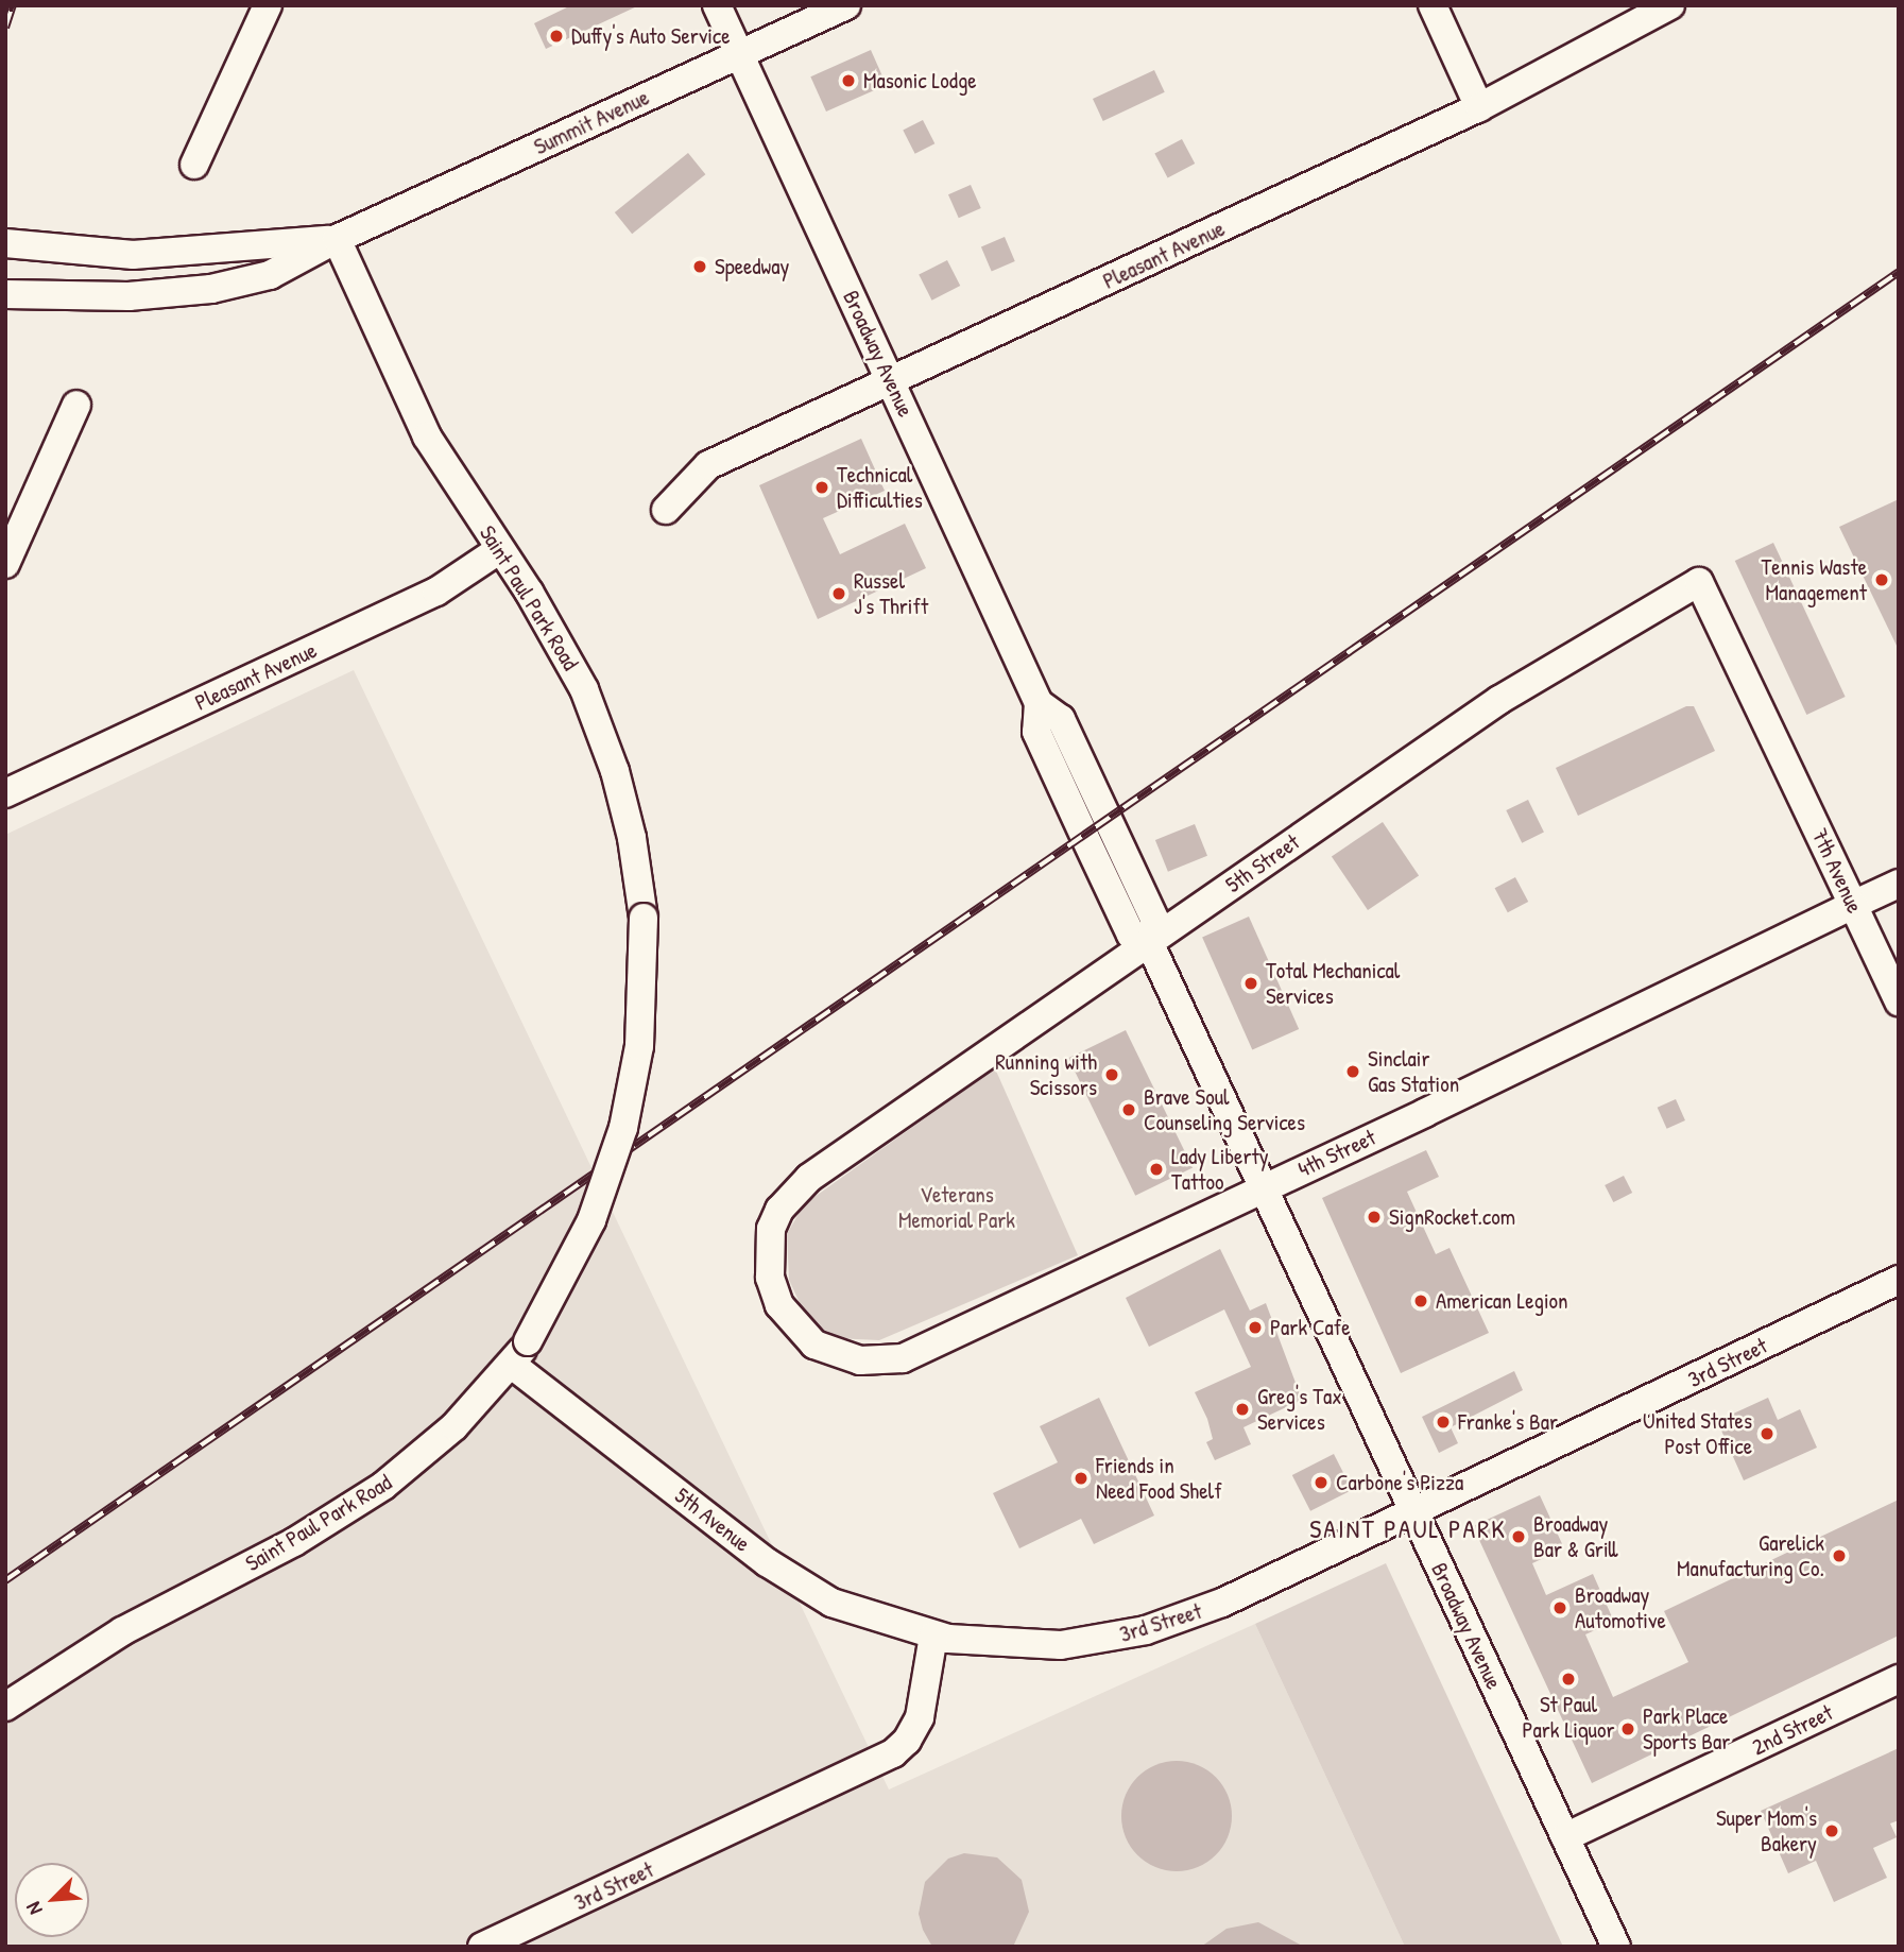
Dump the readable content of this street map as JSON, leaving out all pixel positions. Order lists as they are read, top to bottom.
{
  "streets": {
    "street": [
      "Summit Avenue",
      "Pleasant Avenue",
      "Broadway Avenue",
      "Saint Paul Park Road",
      "5th Street",
      "7th Avenue",
      "4th Street",
      "3rd Street",
      "5th Avenue",
      "2nd Street"
    ]
  },
  "crossings": [
    ["Summit Avenue", "Broadway Avenue"],
    ["Summit Avenue", "Saint Paul Park Road"],
    ["Pleasant Avenue", "Broadway Avenue"],
    ["Pleasant Avenue", "Saint Paul Park Road"],
    ["Broadway Avenue", "5th Street"],
    ["Broadway Avenue", "4th Street"],
    ["Broadway Avenue", "3rd Street"],
    ["Broadway Avenue", "2nd Street"],
    ["Saint Paul Park Road", "5th Avenue"],
    ["5th Street", "7th Avenue"],
    ["5th Street", "4th Street"],
    ["7th Avenue", "4th Street"],
    ["3rd Street", "5th Avenue"]
  ],
  "districts": ["SAINT PAUL PARK"],
  "parks": ["Veterans Memorial Park"],
  "places": [
    "Duffy's Auto Service",
    "Masonic Lodge",
    "Speedway",
    "Technical Difficulties",
    "Tennis Waste Management",
    "Russel J's Thrift",
    "Total Mechanical Services",
    "Sinclair Gas Station",
    "Running with Scissors",
    "Brave Soul Counseling Services",
    "Lady Liberty Tattoo",
    "SignRocket.com",
    "American Legion",
    "Park Cafe",
    "Greg's Tax Services",
    "Franke's Bar",
    "United States Post Office",
    "Friends in Need Food Shelf",
    "Carbone's Pizza",
    "Broadway Bar & Grill",
    "Garelick Manufacturing Co.",
    "Broadway Automotive",
    "St Paul Park Liquor",
    "Park Place Sports Bar",
    "Super Mom's Bakery"
  ],
  "north": "bottom left"
}
